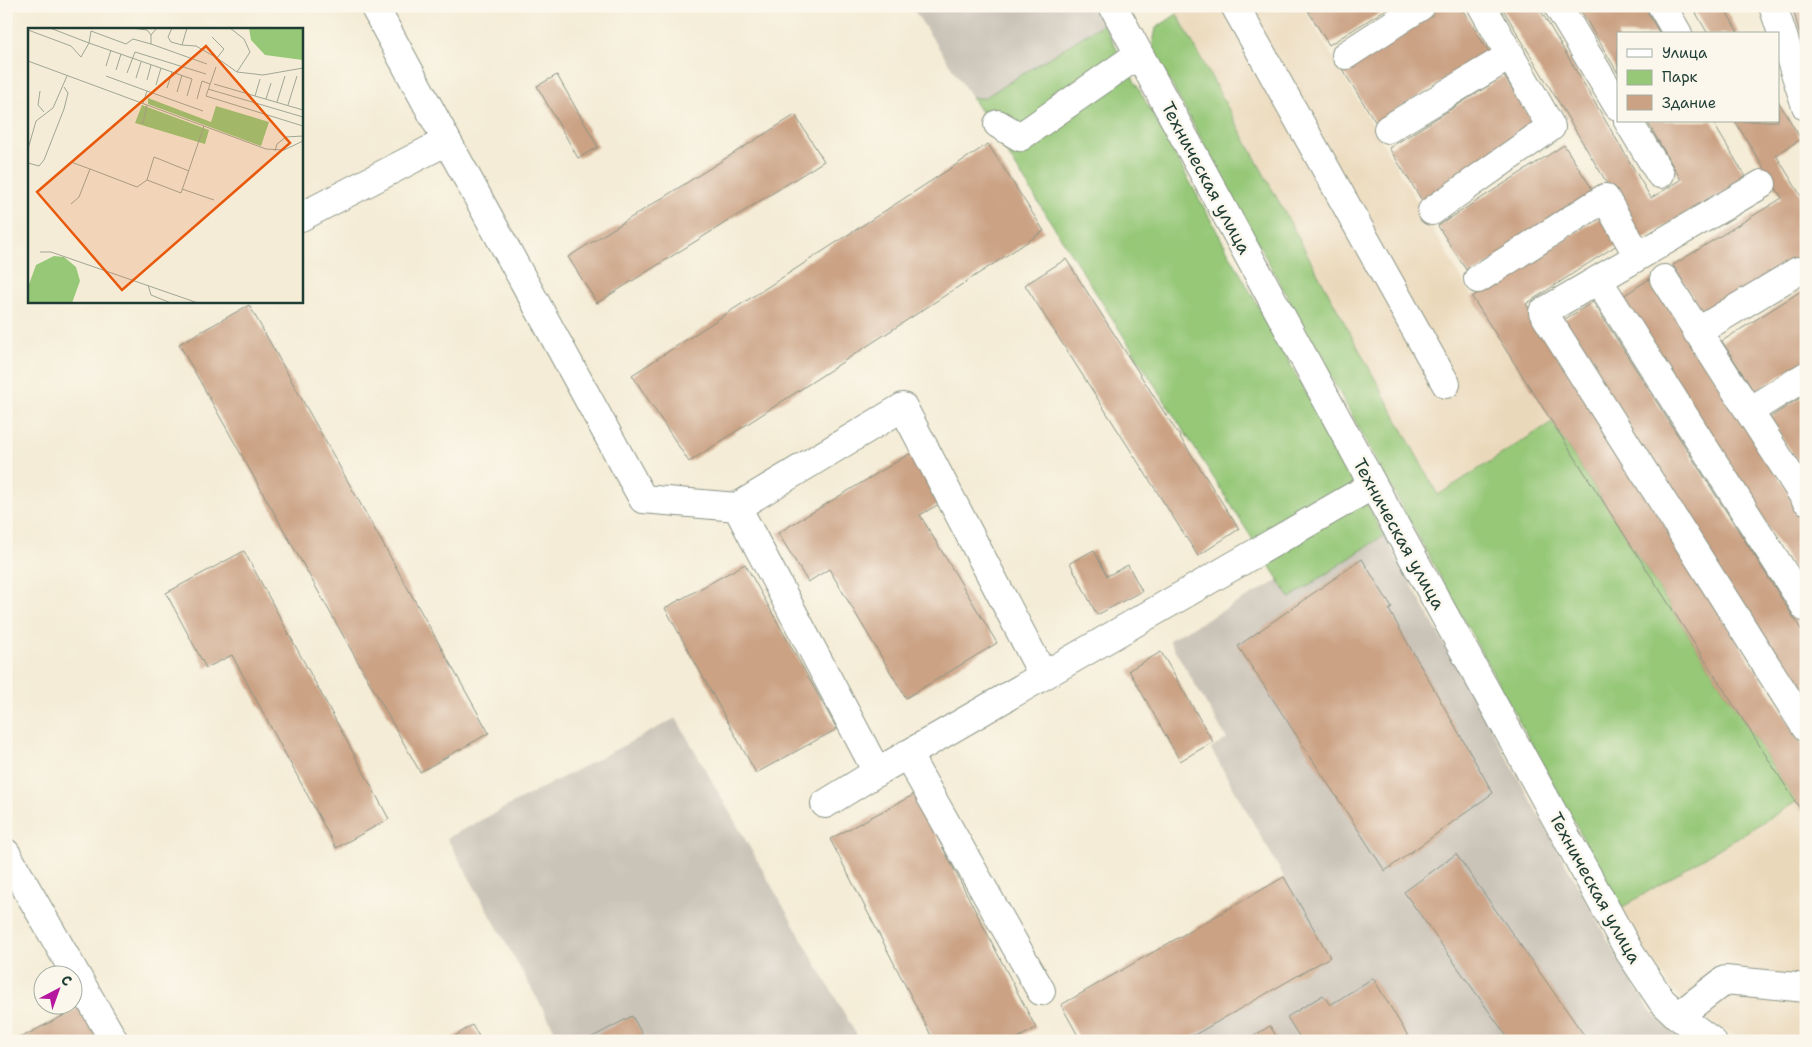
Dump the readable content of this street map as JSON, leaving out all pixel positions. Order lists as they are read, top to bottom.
{
  "streets": {
    "street": ["Техническая улица"]
  },
  "legend": ["Улица", "Парк", "Здание"],
  "north": "top right"
}
